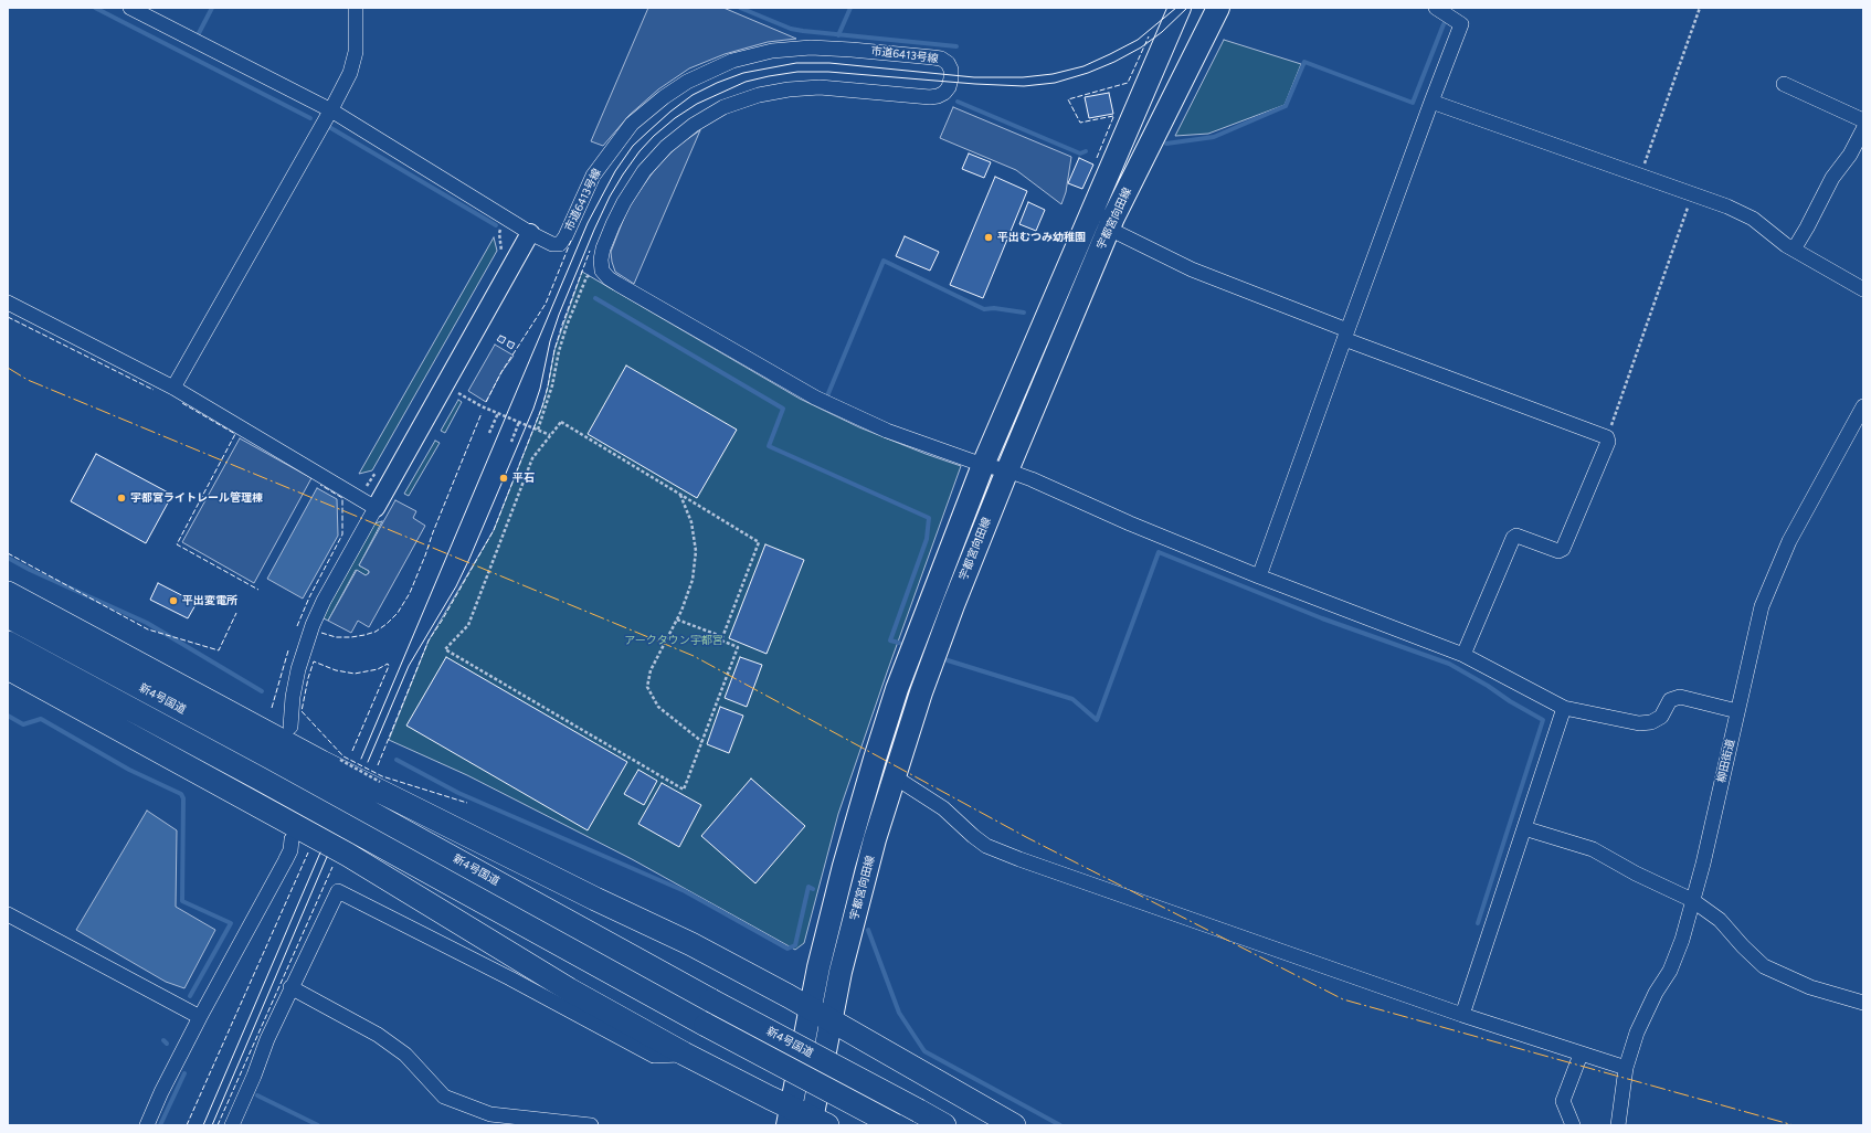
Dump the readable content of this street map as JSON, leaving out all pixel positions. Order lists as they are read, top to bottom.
{
  "streets": {
    "highway": ["新4号国道"],
    "main road": ["宇都宮向田線"],
    "street": ["市道6413号線", "柳田街道"]
  },
  "parks": ["アークタウン宇都宮"],
  "places": [
    "平出むつみ幼稚園",
    "平石",
    "宇都宮ライトレール管理棟",
    "平出変電所"
  ]
}
